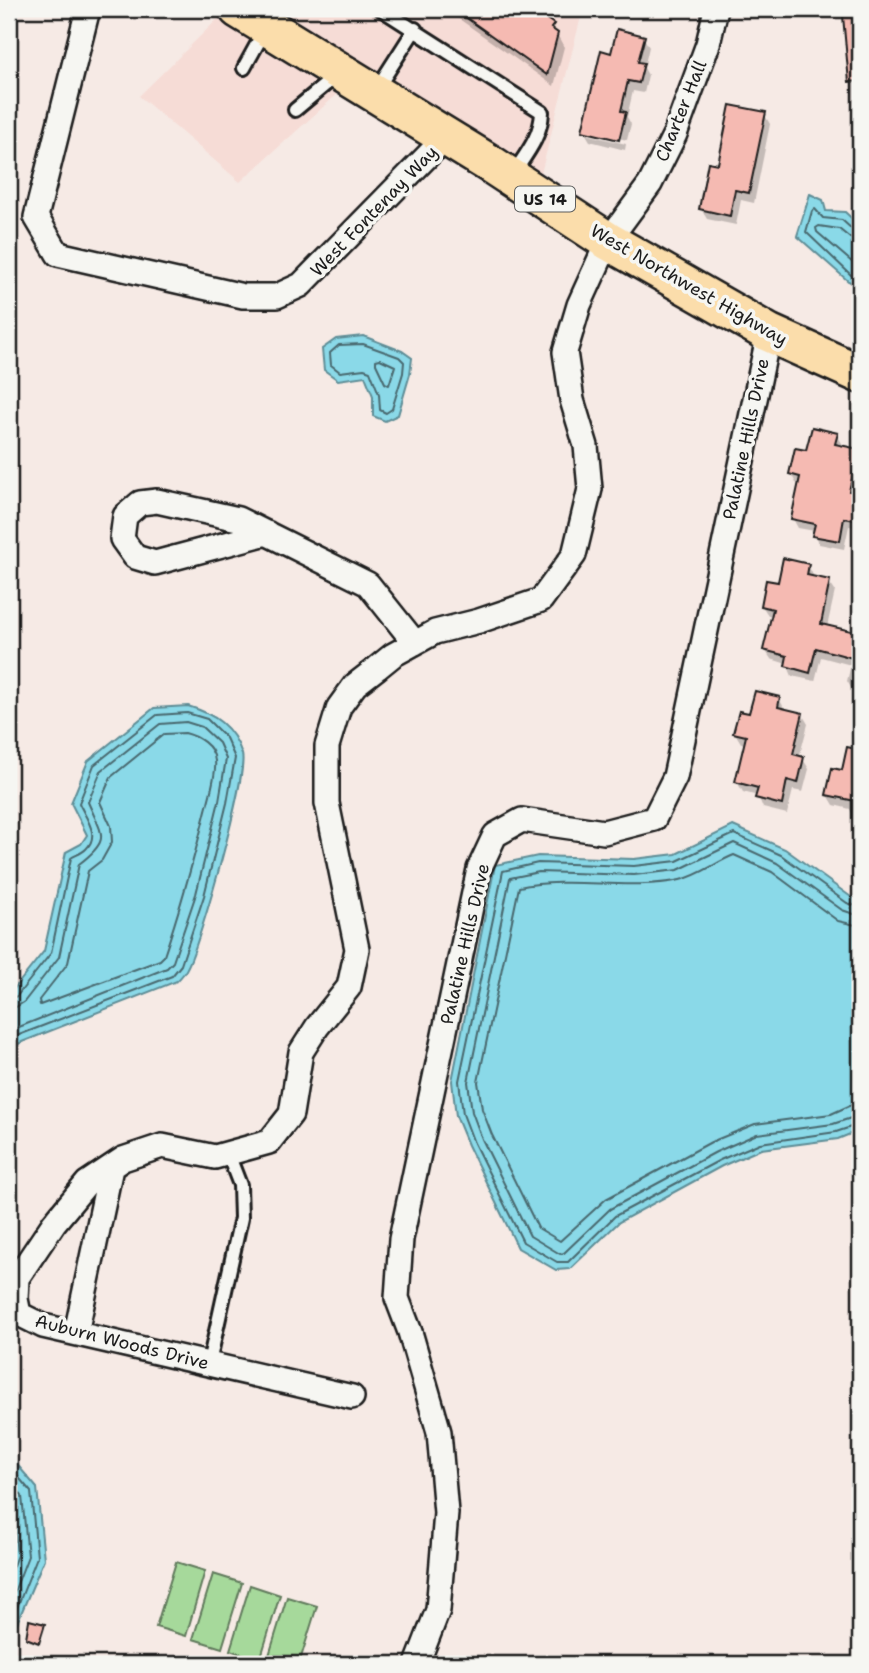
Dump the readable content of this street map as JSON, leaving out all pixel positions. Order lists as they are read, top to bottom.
{
  "streets": {
    "main road": ["US 14", "West Northwest Highway"],
    "street": [
      "Charter Hall",
      "West Fontenay Way",
      "Palatine Hills Drive",
      "Auburn Woods Drive"
    ]
  },
  "crossings": [
    ["Charter Hall", "West Northwest Highway"],
    ["Charter Hall", "Auburn Woods Drive"],
    ["West Fontenay Way", "West Northwest Highway"],
    ["West Northwest Highway", "Palatine Hills Drive"],
    ["West Northwest Highway", "Auburn Woods Drive"]
  ]
}
